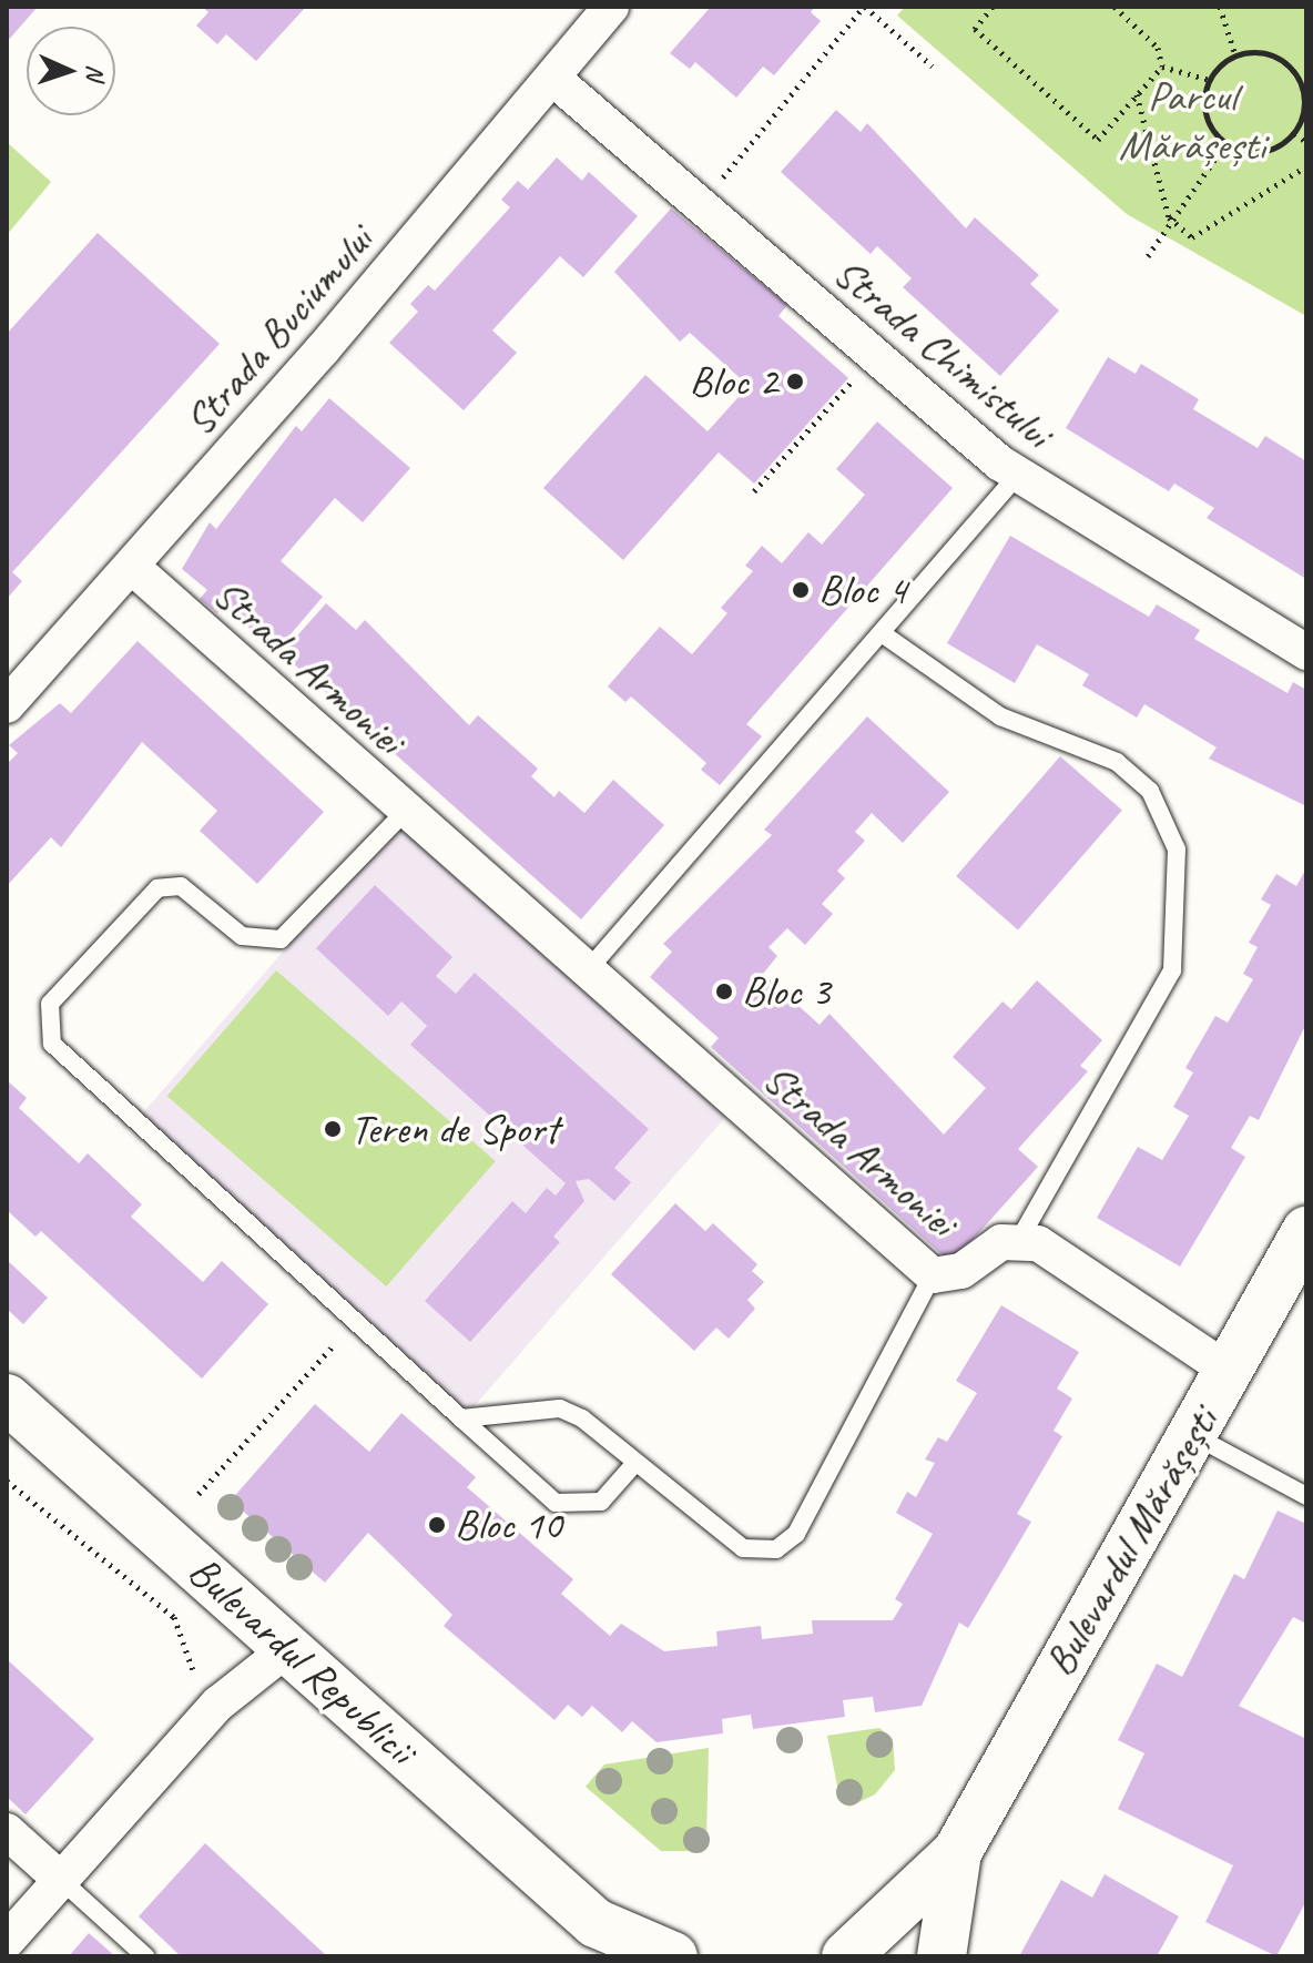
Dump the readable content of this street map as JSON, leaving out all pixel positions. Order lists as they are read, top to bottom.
{
  "streets": {
    "main road": ["Bulevardul Mărășești", "Bulevardul Republicii"],
    "street": ["Strada Buciumului", "Strada Chimistului", "Strada Armoniei"]
  },
  "crossings": [
    ["Strada Buciumului", "Strada Chimistului"],
    ["Strada Buciumului", "Strada Armoniei"],
    ["Strada Armoniei", "Bulevardul Mărășești"]
  ],
  "parks": ["Parcul Mărășești"],
  "places": [
    "Bloc 2",
    "Bloc 4",
    "Bloc 3",
    "Teren de Sport",
    "Bloc 10"
  ],
  "north": "right"
}
